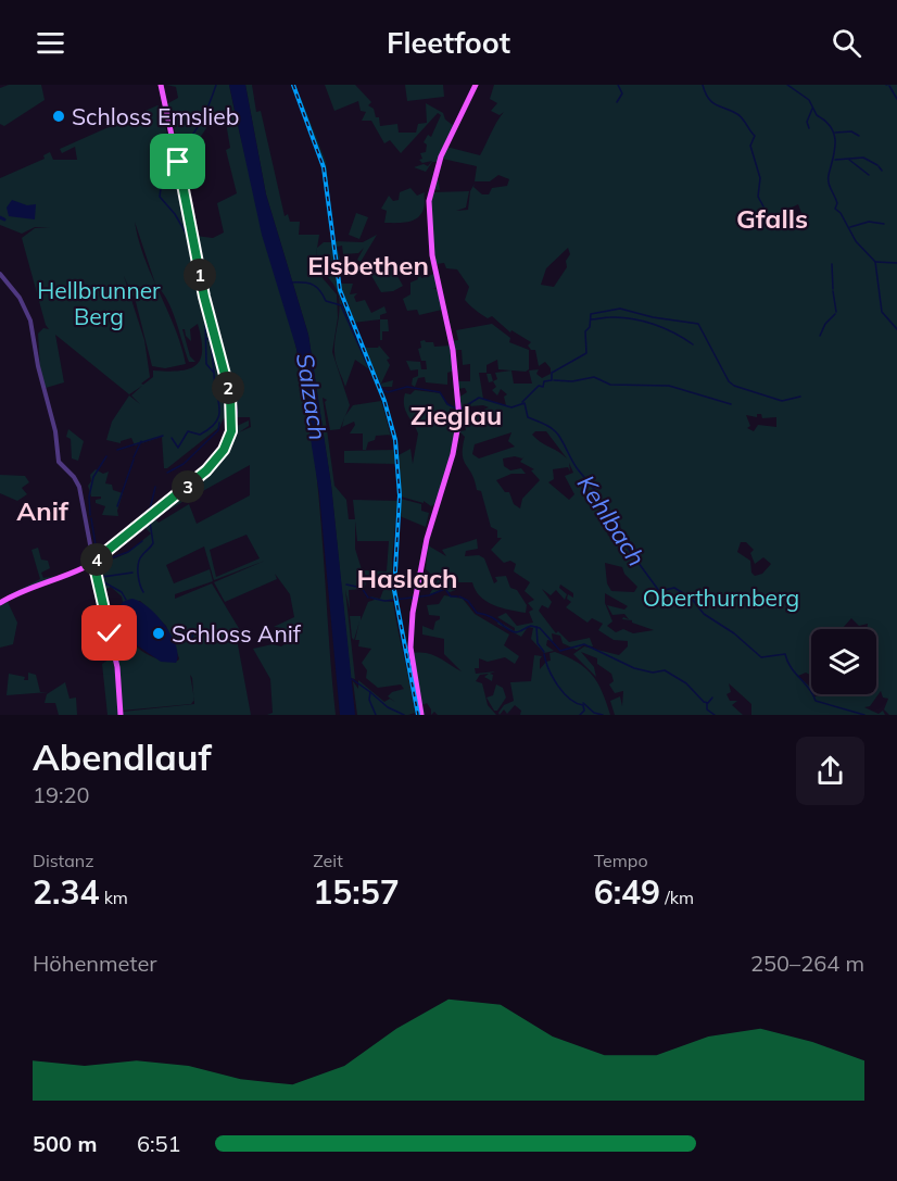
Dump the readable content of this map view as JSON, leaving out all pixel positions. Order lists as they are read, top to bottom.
{
  "districts": [
    "Gfalls",
    "Elsbethen",
    "Zieglau",
    "Anif",
    "Haslach"
  ],
  "water": ["Salzach", "Kehlbach"],
  "parks": ["Hellbrunner Berg", "Oberthurnberg"],
  "places": ["Schloss Emslieb", "Schloss Anif"],
  "page": {
    "header": "Fleetfoot",
    "pins": [
      "1",
      "2",
      "3",
      "4"
    ],
    "heading": ["Abendlauf", "19:20"],
    "stats": [
      ["Distanz", "2.34 km"],
      ["Zeit", "15:57"],
      ["Tempo", "6:49 /km"]
    ],
    "chart": ["Höhenmeter", "250–264 m"],
    "list": [
      {
        "name": "500 m",
        "note": "6:51"
      }
    ]
  }
}
